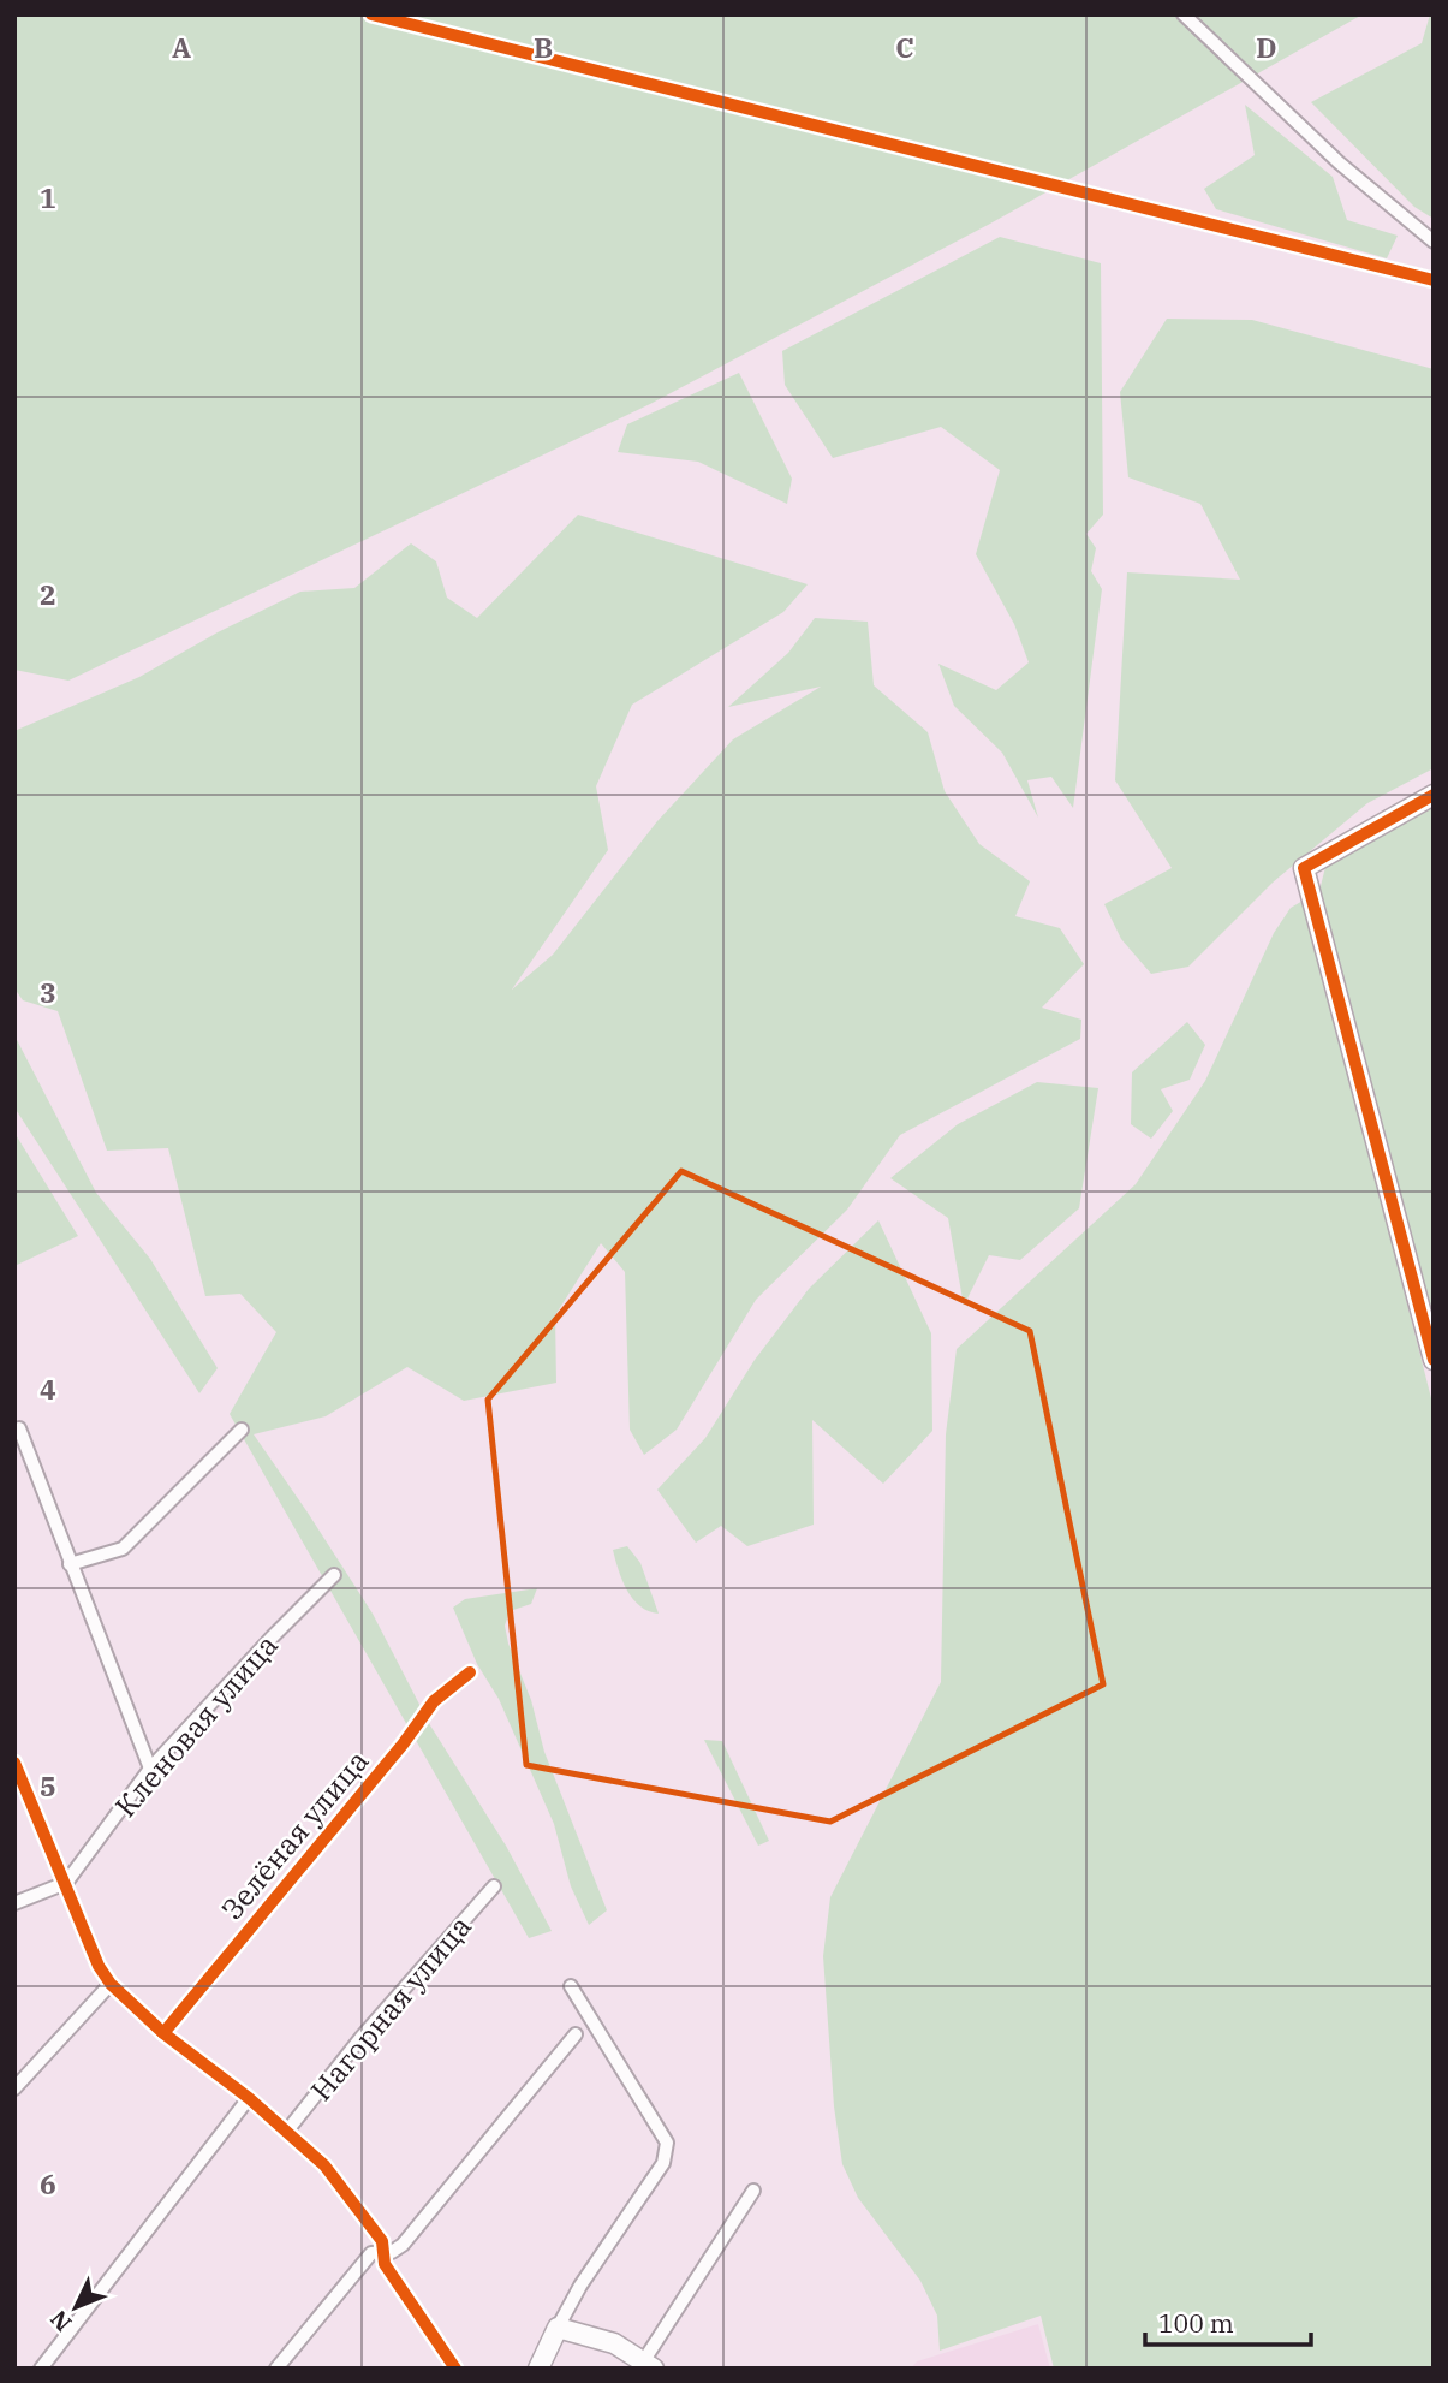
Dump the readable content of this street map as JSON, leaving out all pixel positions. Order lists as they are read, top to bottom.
{
  "streets": {
    "street": ["Кленовая улица", "Зелёная улица", "Нагорная улица"]
  },
  "scale_bar": "100 m",
  "north": "bottom left",
  "grid": {
    "columns": [
      "A",
      "B",
      "C",
      "D"
    ],
    "rows": [
      "1",
      "2",
      "3",
      "4",
      "5",
      "6"
    ]
  }
}
